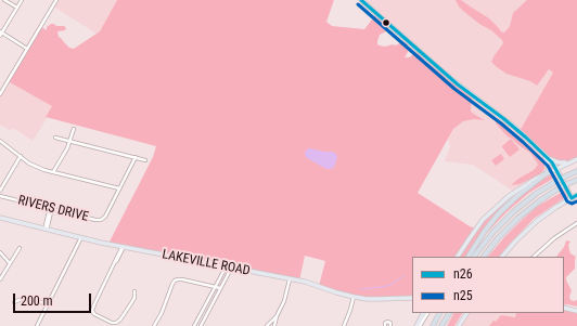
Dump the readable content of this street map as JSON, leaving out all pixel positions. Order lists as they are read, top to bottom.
{
  "streets": {
    "main road": ["LAKEVILLE ROAD"],
    "street": ["RIVERS DRIVE"]
  },
  "lines": ["transit line n26", "transit line n25"],
  "legend": ["n26", "n25"],
  "scale_bar": "200 m"
}
